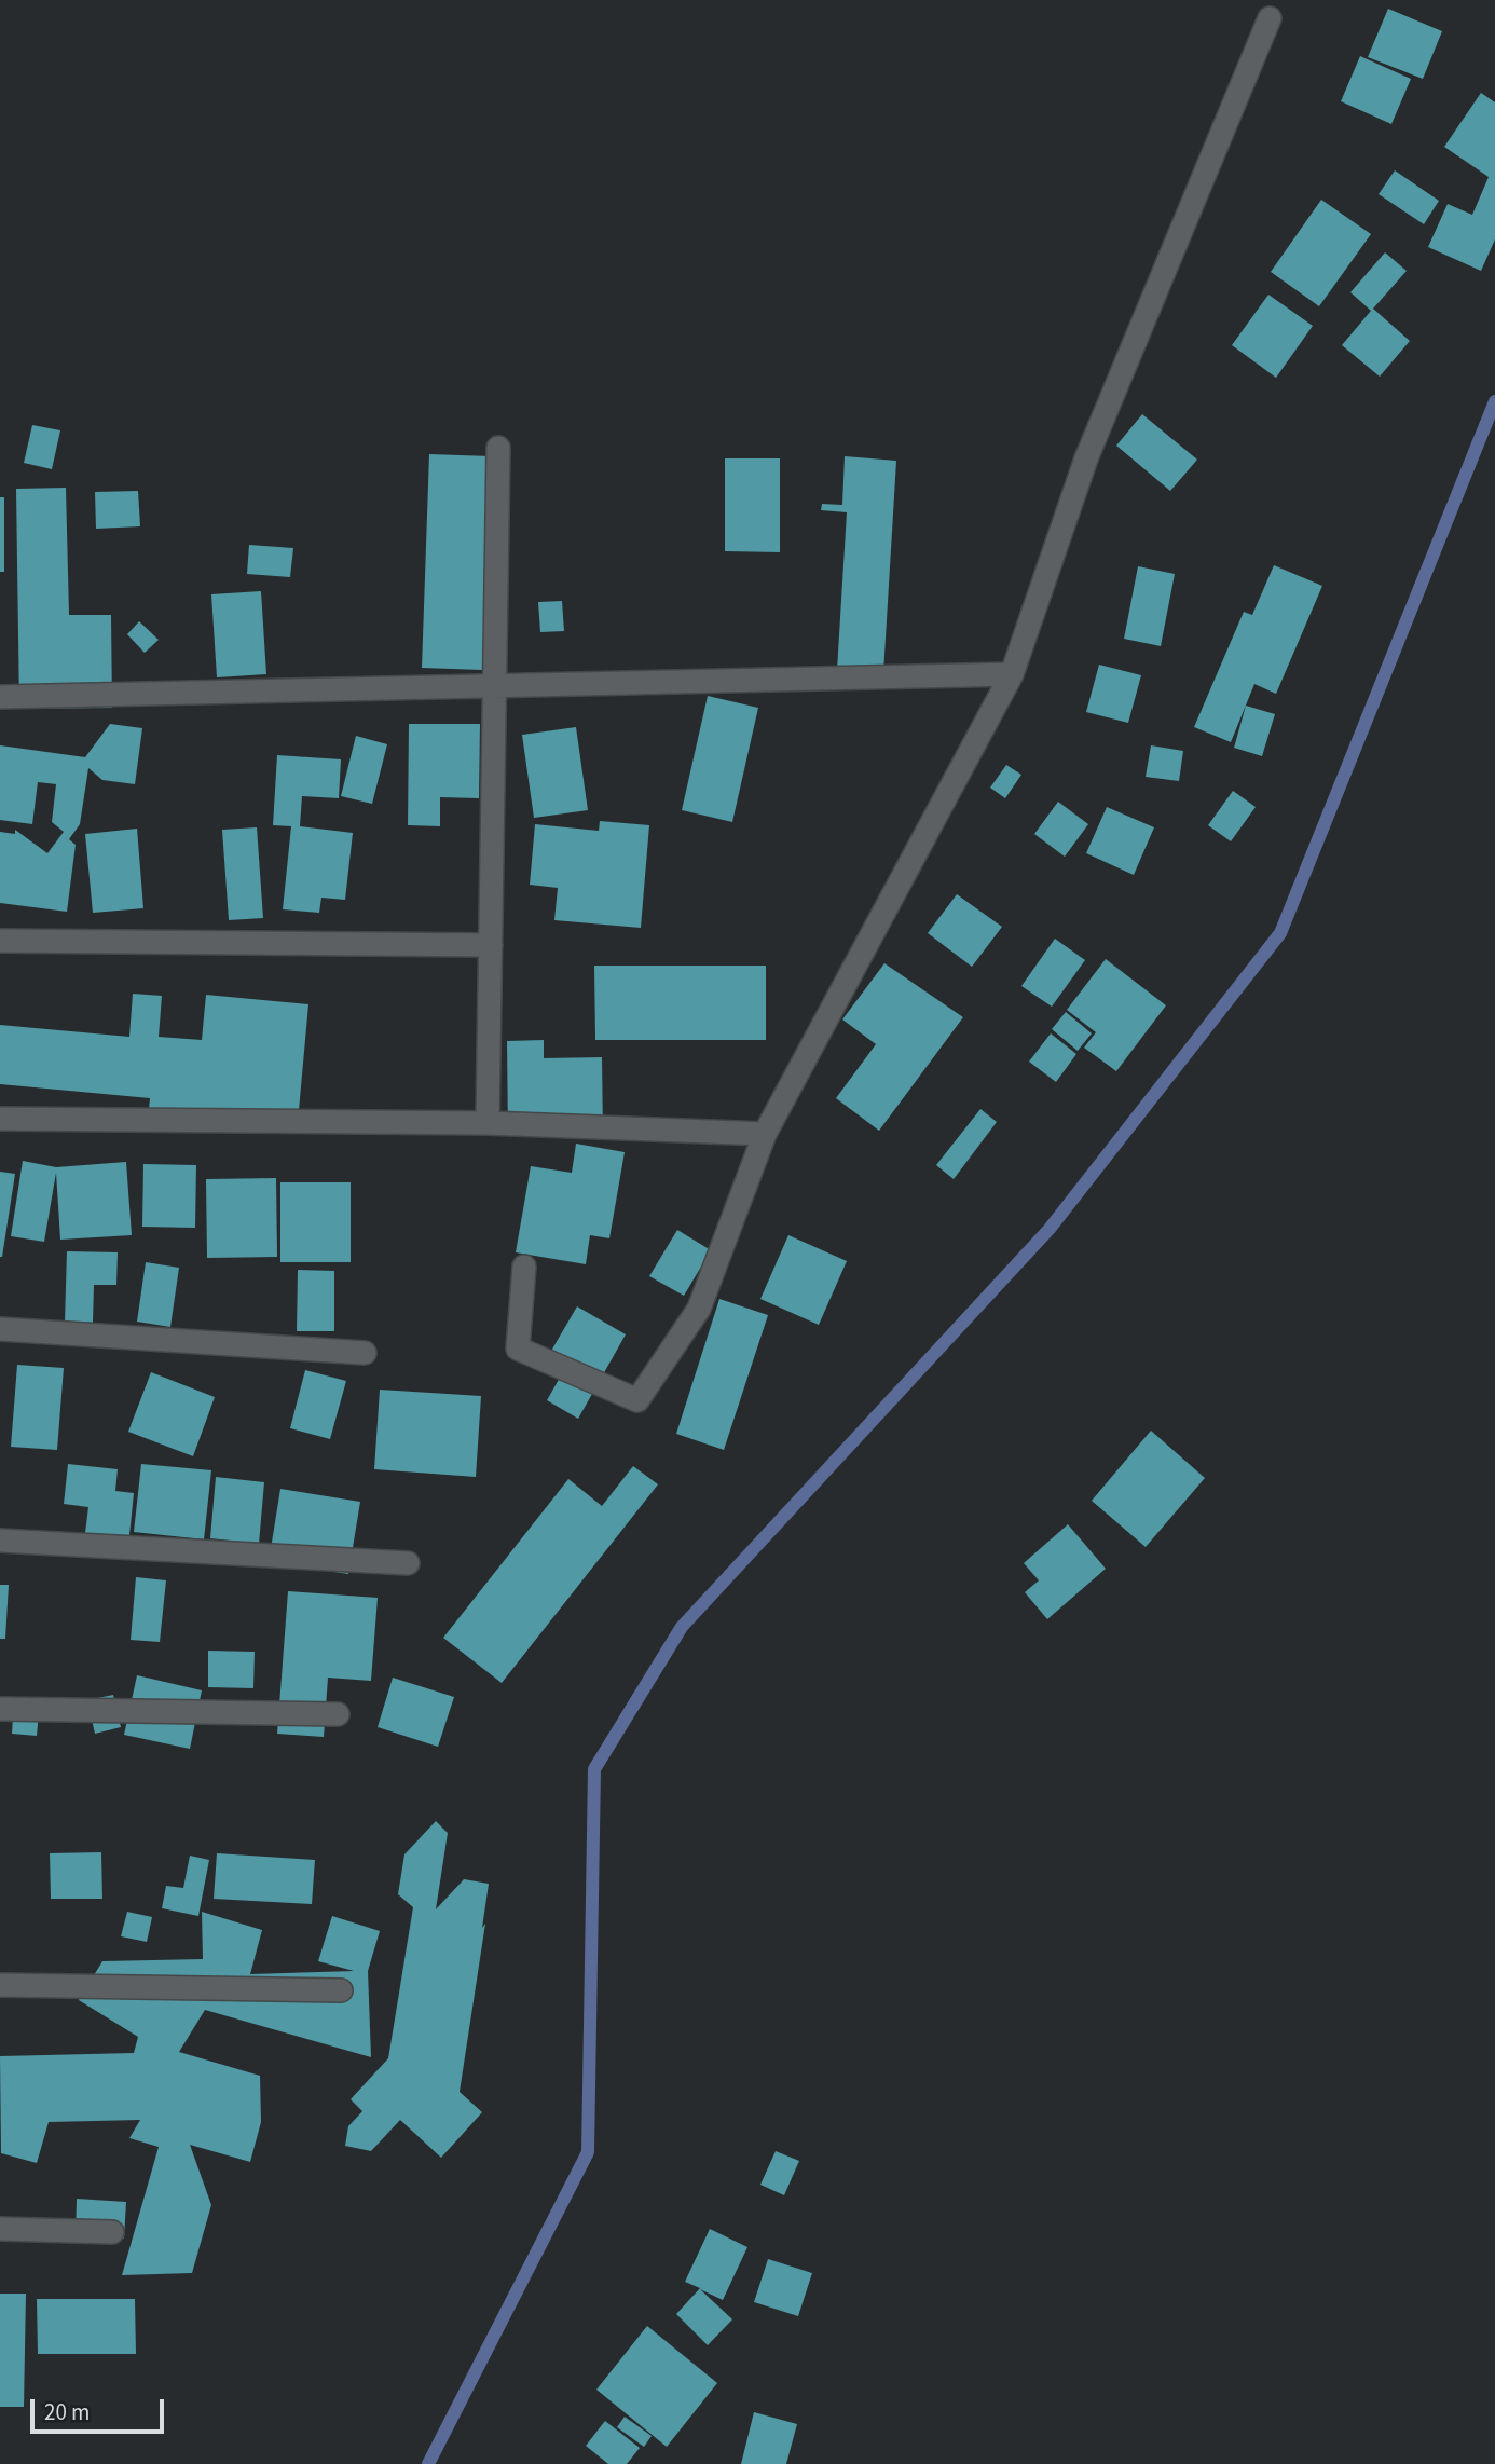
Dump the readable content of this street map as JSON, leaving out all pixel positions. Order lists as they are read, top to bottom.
{
  "scale_bar": "20 m"
}
